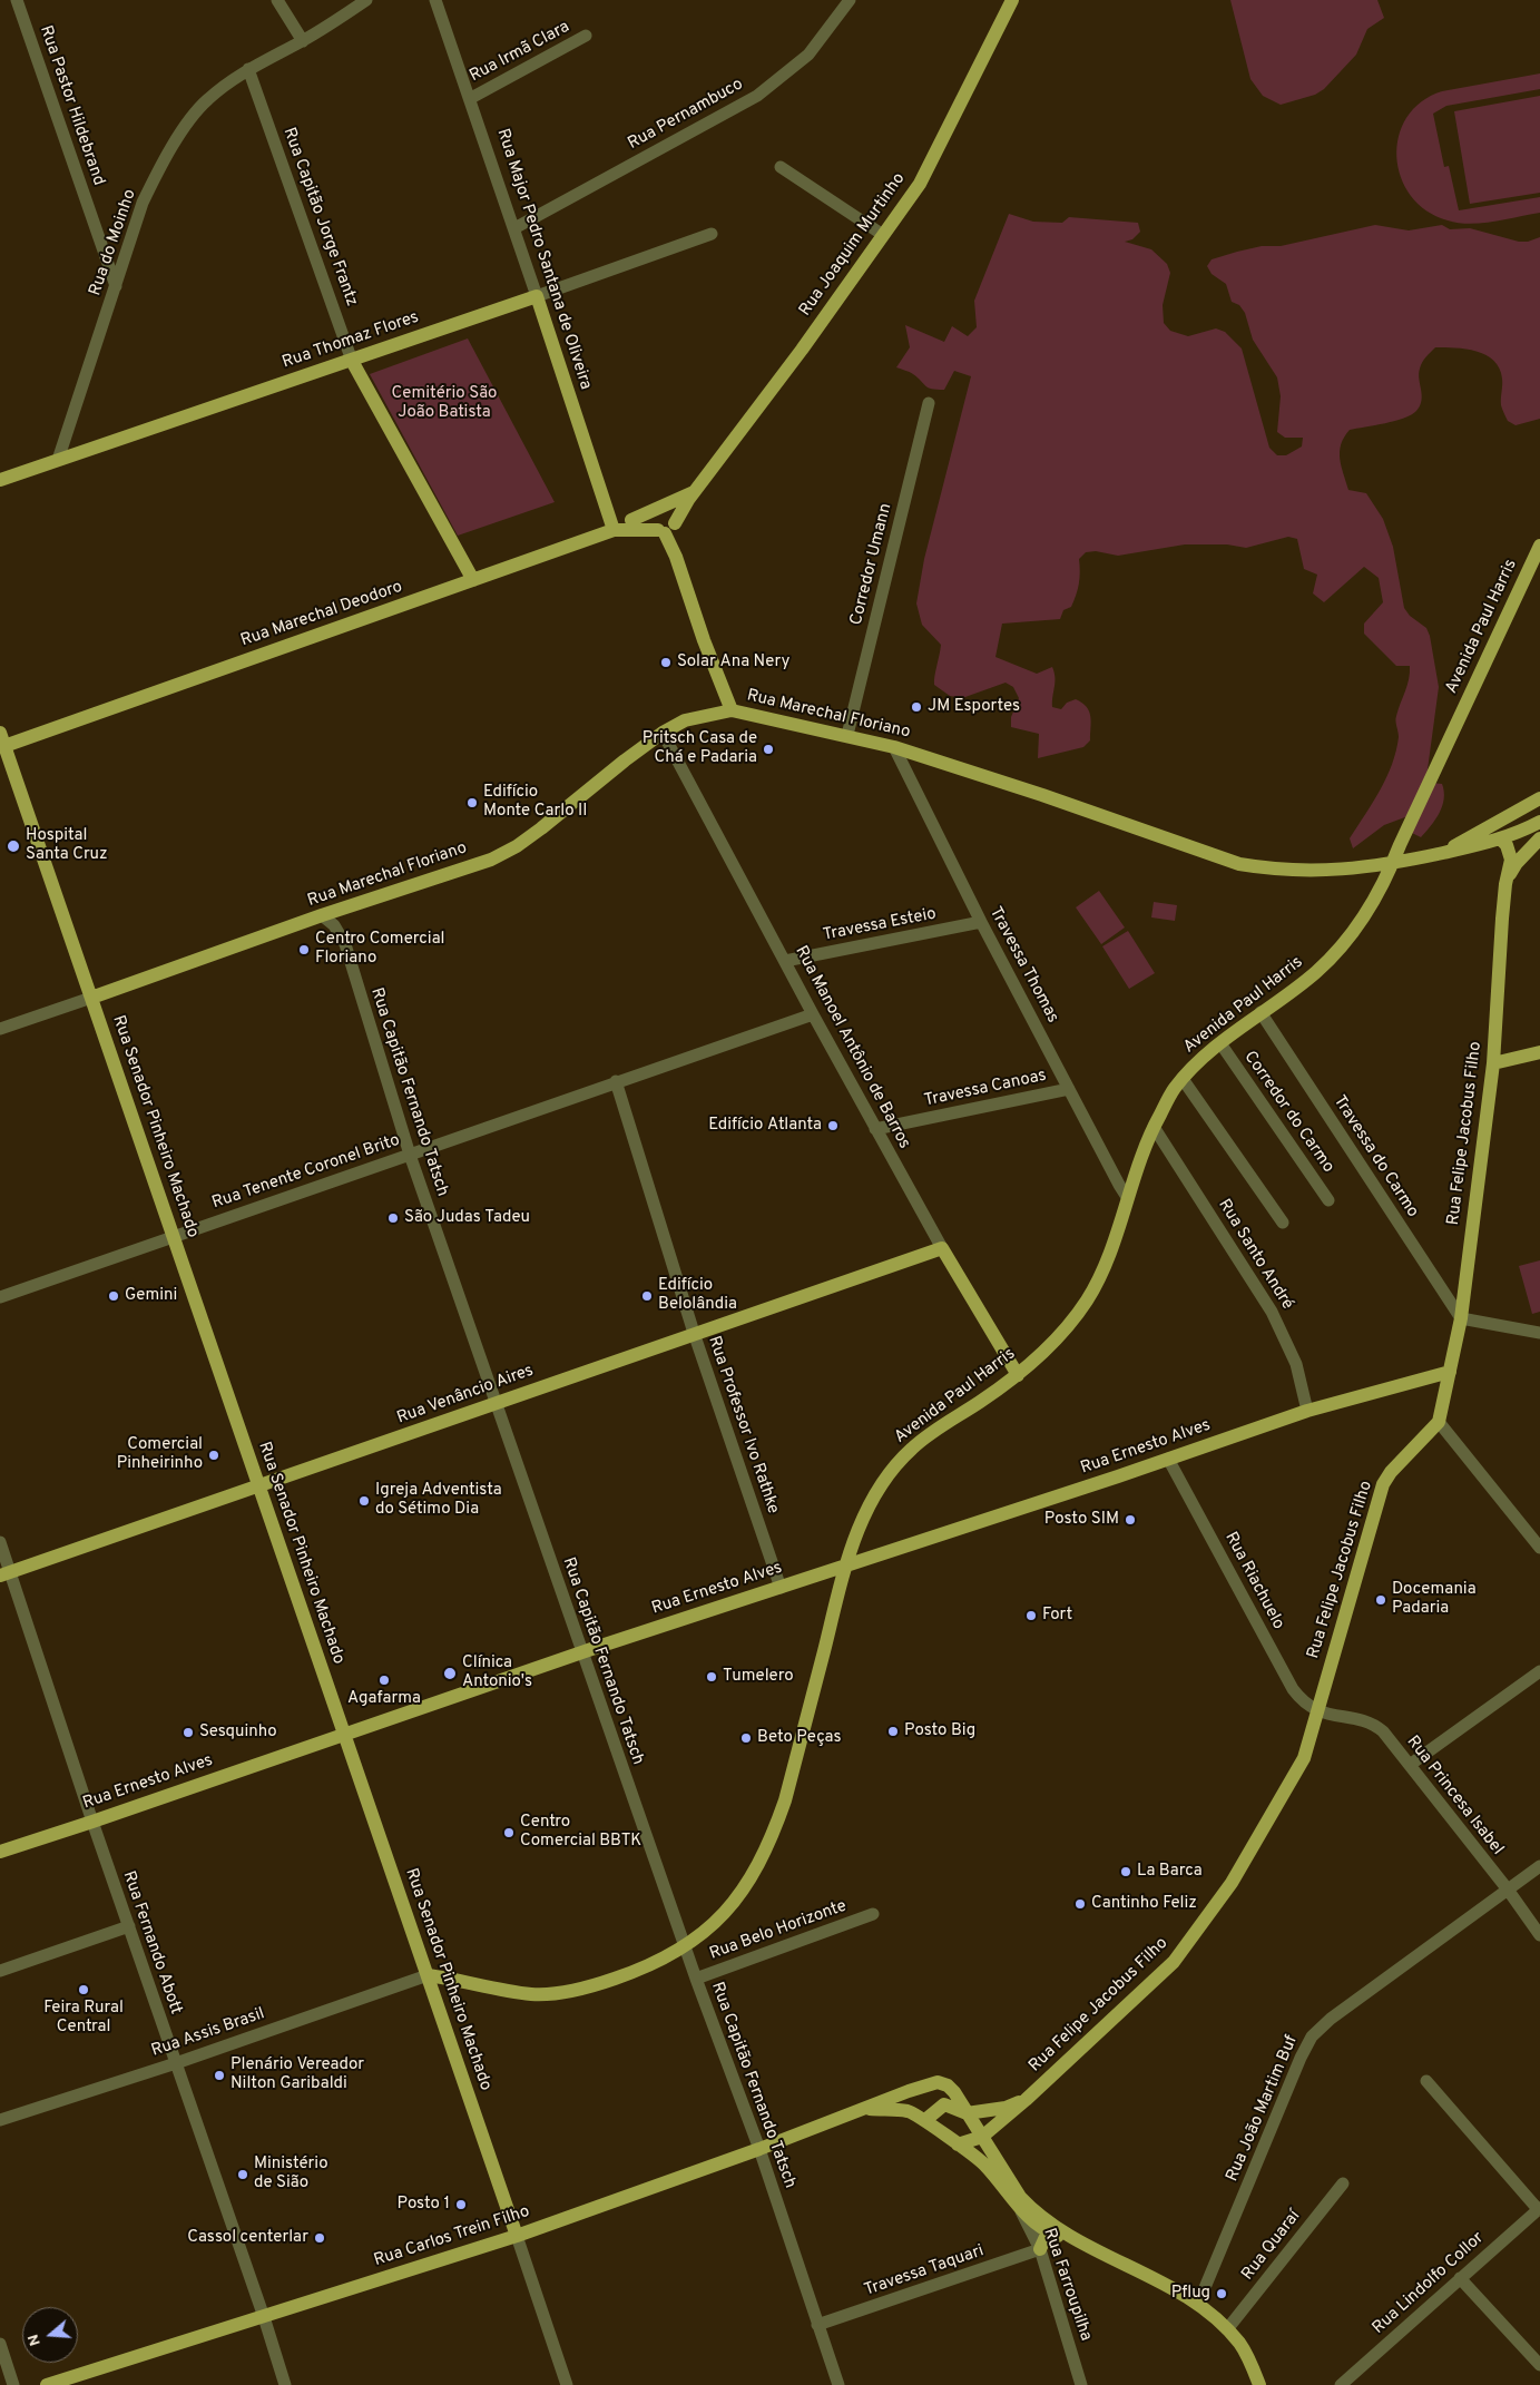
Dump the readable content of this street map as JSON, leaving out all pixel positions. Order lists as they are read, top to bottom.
{
  "streets": {
    "main road": [
      "Rua Capitão Jorge Frantz",
      "Rua Joaquim Murtinho",
      "Rua Major Pedro Santana de Oliveira",
      "Rua Thomaz Flores",
      "Rua Marechal Deodoro",
      "Avenida Paul Harris",
      "Rua Marechal Floriano",
      "Rua Manoel Antônio de Barros",
      "Rua Senador Pinheiro Machado",
      "Rua Felipe Jacobus Filho",
      "Rua Venâncio Aires",
      "Rua Ernesto Alves",
      "Rua Carlos Trein Filho"
    ],
    "street": [
      "Rua Irmã Clara",
      "Rua Pastor Hildebrand",
      "Rua Pernambuco",
      "Rua do Moinho",
      "Corredor Umann",
      "Travessa Esteio",
      "Travessa Thomas",
      "Travessa Canoas",
      "Rua Capitão Fernando Tatsch",
      "Corredor do Carmo",
      "Travessa do Carmo",
      "Rua Tenente Coronel Brito",
      "Rua Santo André",
      "Rua Professor Ivo Rathke",
      "Rua Riachuelo",
      "Rua Princesa Isabel",
      "Rua Belo Horizonte",
      "Rua Fernando Abott",
      "Rua Assis Brasil",
      "Rua João Martim Buf",
      "Rua Quaraí",
      "Travessa Taquari",
      "Rua Lindolfo Collor",
      "Rua Farroupilha"
    ]
  },
  "crossings": [
    ["Rua Irmã Clara", "Rua Major Pedro Santana de Oliveira"],
    ["Rua Pastor Hildebrand", "Rua do Moinho"],
    ["Rua Pernambuco", "Rua Major Pedro Santana de Oliveira"],
    ["Rua Capitão Jorge Frantz", "Rua do Moinho"],
    ["Rua Capitão Jorge Frantz", "Rua Thomaz Flores"],
    ["Rua Capitão Jorge Frantz", "Rua Marechal Deodoro"],
    ["Rua do Moinho", "Rua Thomaz Flores"],
    ["Rua Joaquim Murtinho", "Rua Major Pedro Santana de Oliveira"],
    ["Rua Joaquim Murtinho", "Rua Marechal Deodoro"],
    ["Rua Major Pedro Santana de Oliveira", "Rua Thomaz Flores"],
    ["Rua Major Pedro Santana de Oliveira", "Rua Marechal Deodoro"],
    ["Corredor Umann", "Rua Marechal Floriano"],
    ["Rua Marechal Deodoro", "Rua Senador Pinheiro Machado"],
    ["Avenida Paul Harris", "Travessa Thomas"],
    ["Avenida Paul Harris", "Rua Manoel Antônio de Barros"],
    ["Avenida Paul Harris", "Rua Capitão Fernando Tatsch"],
    ["Avenida Paul Harris", "Corredor do Carmo"],
    ["Avenida Paul Harris", "Rua Senador Pinheiro Machado"],
    ["Avenida Paul Harris", "Travessa do Carmo"],
    ["Avenida Paul Harris", "Rua Santo André"],
    ["Avenida Paul Harris", "Rua Ernesto Alves"],
    ["Avenida Paul Harris", "Rua Assis Brasil"],
    ["Rua Marechal Floriano", "Travessa Thomas"],
    ["Rua Marechal Floriano", "Rua Manoel Antônio de Barros"],
    ["Rua Marechal Floriano", "Rua Capitão Fernando Tatsch"],
    ["Rua Marechal Floriano", "Rua Senador Pinheiro Machado"],
    ["Travessa Esteio", "Travessa Thomas"],
    ["Travessa Esteio", "Rua Manoel Antônio de Barros"],
    ["Travessa Thomas", "Travessa Canoas"],
    ["Rua Manoel Antônio de Barros", "Travessa Canoas"],
    ["Rua Manoel Antônio de Barros", "Rua Tenente Coronel Brito"],
    ["Rua Manoel Antônio de Barros", "Rua Venâncio Aires"],
    ["Rua Capitão Fernando Tatsch", "Rua Tenente Coronel Brito"],
    ["Rua Capitão Fernando Tatsch", "Rua Venâncio Aires"],
    ["Rua Capitão Fernando Tatsch", "Rua Ernesto Alves"],
    ["Rua Capitão Fernando Tatsch", "Rua Belo Horizonte"],
    ["Rua Capitão Fernando Tatsch", "Rua Carlos Trein Filho"],
    ["Rua Capitão Fernando Tatsch", "Travessa Taquari"],
    ["Rua Senador Pinheiro Machado", "Rua Tenente Coronel Brito"],
    ["Rua Senador Pinheiro Machado", "Rua Venâncio Aires"],
    ["Rua Senador Pinheiro Machado", "Rua Ernesto Alves"],
    ["Rua Senador Pinheiro Machado", "Rua Assis Brasil"],
    ["Rua Senador Pinheiro Machado", "Rua Carlos Trein Filho"],
    ["Rua Felipe Jacobus Filho", "Travessa do Carmo"],
    ["Rua Felipe Jacobus Filho", "Rua Ernesto Alves"],
    ["Rua Felipe Jacobus Filho", "Rua Riachuelo"],
    ["Rua Felipe Jacobus Filho", "Rua Princesa Isabel"],
    ["Rua Felipe Jacobus Filho", "Rua Carlos Trein Filho"],
    ["Rua Tenente Coronel Brito", "Rua Professor Ivo Rathke"],
    ["Rua Santo André", "Rua Ernesto Alves"],
    ["Rua Venâncio Aires", "Rua Professor Ivo Rathke"],
    ["Rua Venâncio Aires", "Rua Fernando Abott"],
    ["Rua Professor Ivo Rathke", "Rua Ernesto Alves"],
    ["Rua Ernesto Alves", "Rua Riachuelo"],
    ["Rua Ernesto Alves", "Rua Fernando Abott"],
    ["Rua Riachuelo", "Rua Princesa Isabel"],
    ["Rua Princesa Isabel", "Rua João Martim Buf"],
    ["Rua Fernando Abott", "Rua Assis Brasil"],
    ["Rua Fernando Abott", "Rua Carlos Trein Filho"],
    ["Rua Carlos Trein Filho", "Rua Farroupilha"],
    ["Travessa Taquari", "Rua Farroupilha"]
  ],
  "parks": ["Cemitério São João Batista"],
  "places": [
    "Solar Ana Nery",
    "JM Esportes",
    "Pritsch Casa de Chá e Padaria",
    "Edifício Monte Carlo II",
    "Hospital Santa Cruz",
    "Centro Comercial Floriano",
    "Edifício Atlanta",
    "São Judas Tadeu",
    "Gemini",
    "Edifício Belolândia",
    "Comercial Pinheirinho",
    "Igreja Adventista do Sétimo Dia",
    "Posto SIM",
    "Docemania Padaria",
    "Fort",
    "Clínica Antonio's",
    "Tumelero",
    "Agafarma",
    "Posto Big",
    "Sesquinho",
    "Beto Peças",
    "Centro Comercial BBTK",
    "La Barca",
    "Cantinho Feliz",
    "Feira Rural Central",
    "Plenário Vereador Nilton Garibaldi",
    "Ministério de Sião",
    "Posto 1",
    "Cassol centerlar",
    "Pflug"
  ],
  "north": "left"
}
